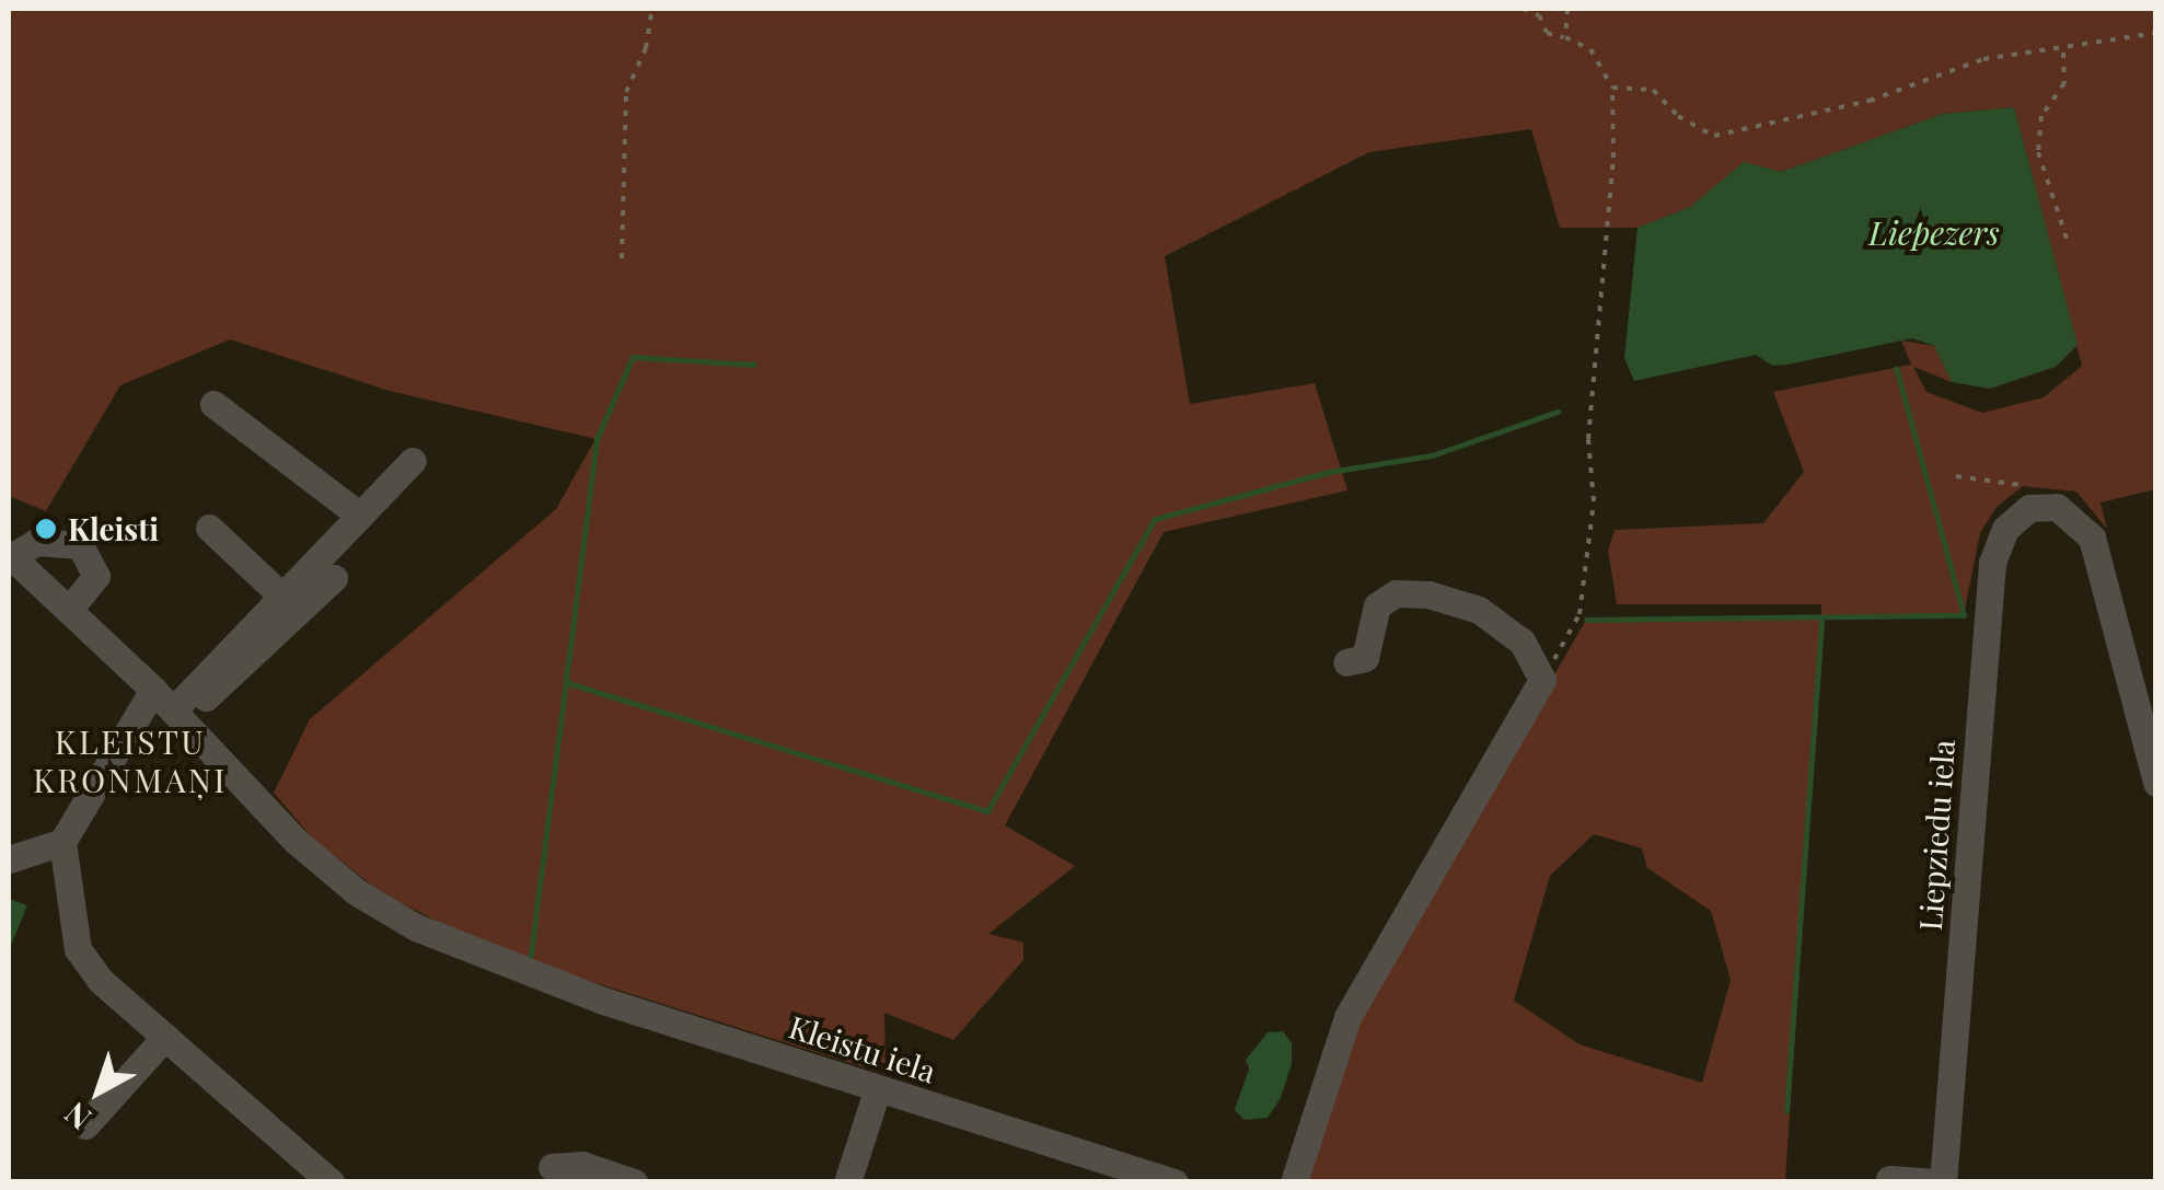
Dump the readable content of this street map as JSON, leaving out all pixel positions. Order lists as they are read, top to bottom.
{
  "streets": {
    "street": ["Liepziedu iela", "Kleistu iela"]
  },
  "districts": ["KLEISTU KRONMAŅI"],
  "water": ["Liepezers"],
  "places": ["Kleisti"],
  "north": "bottom left"
}
